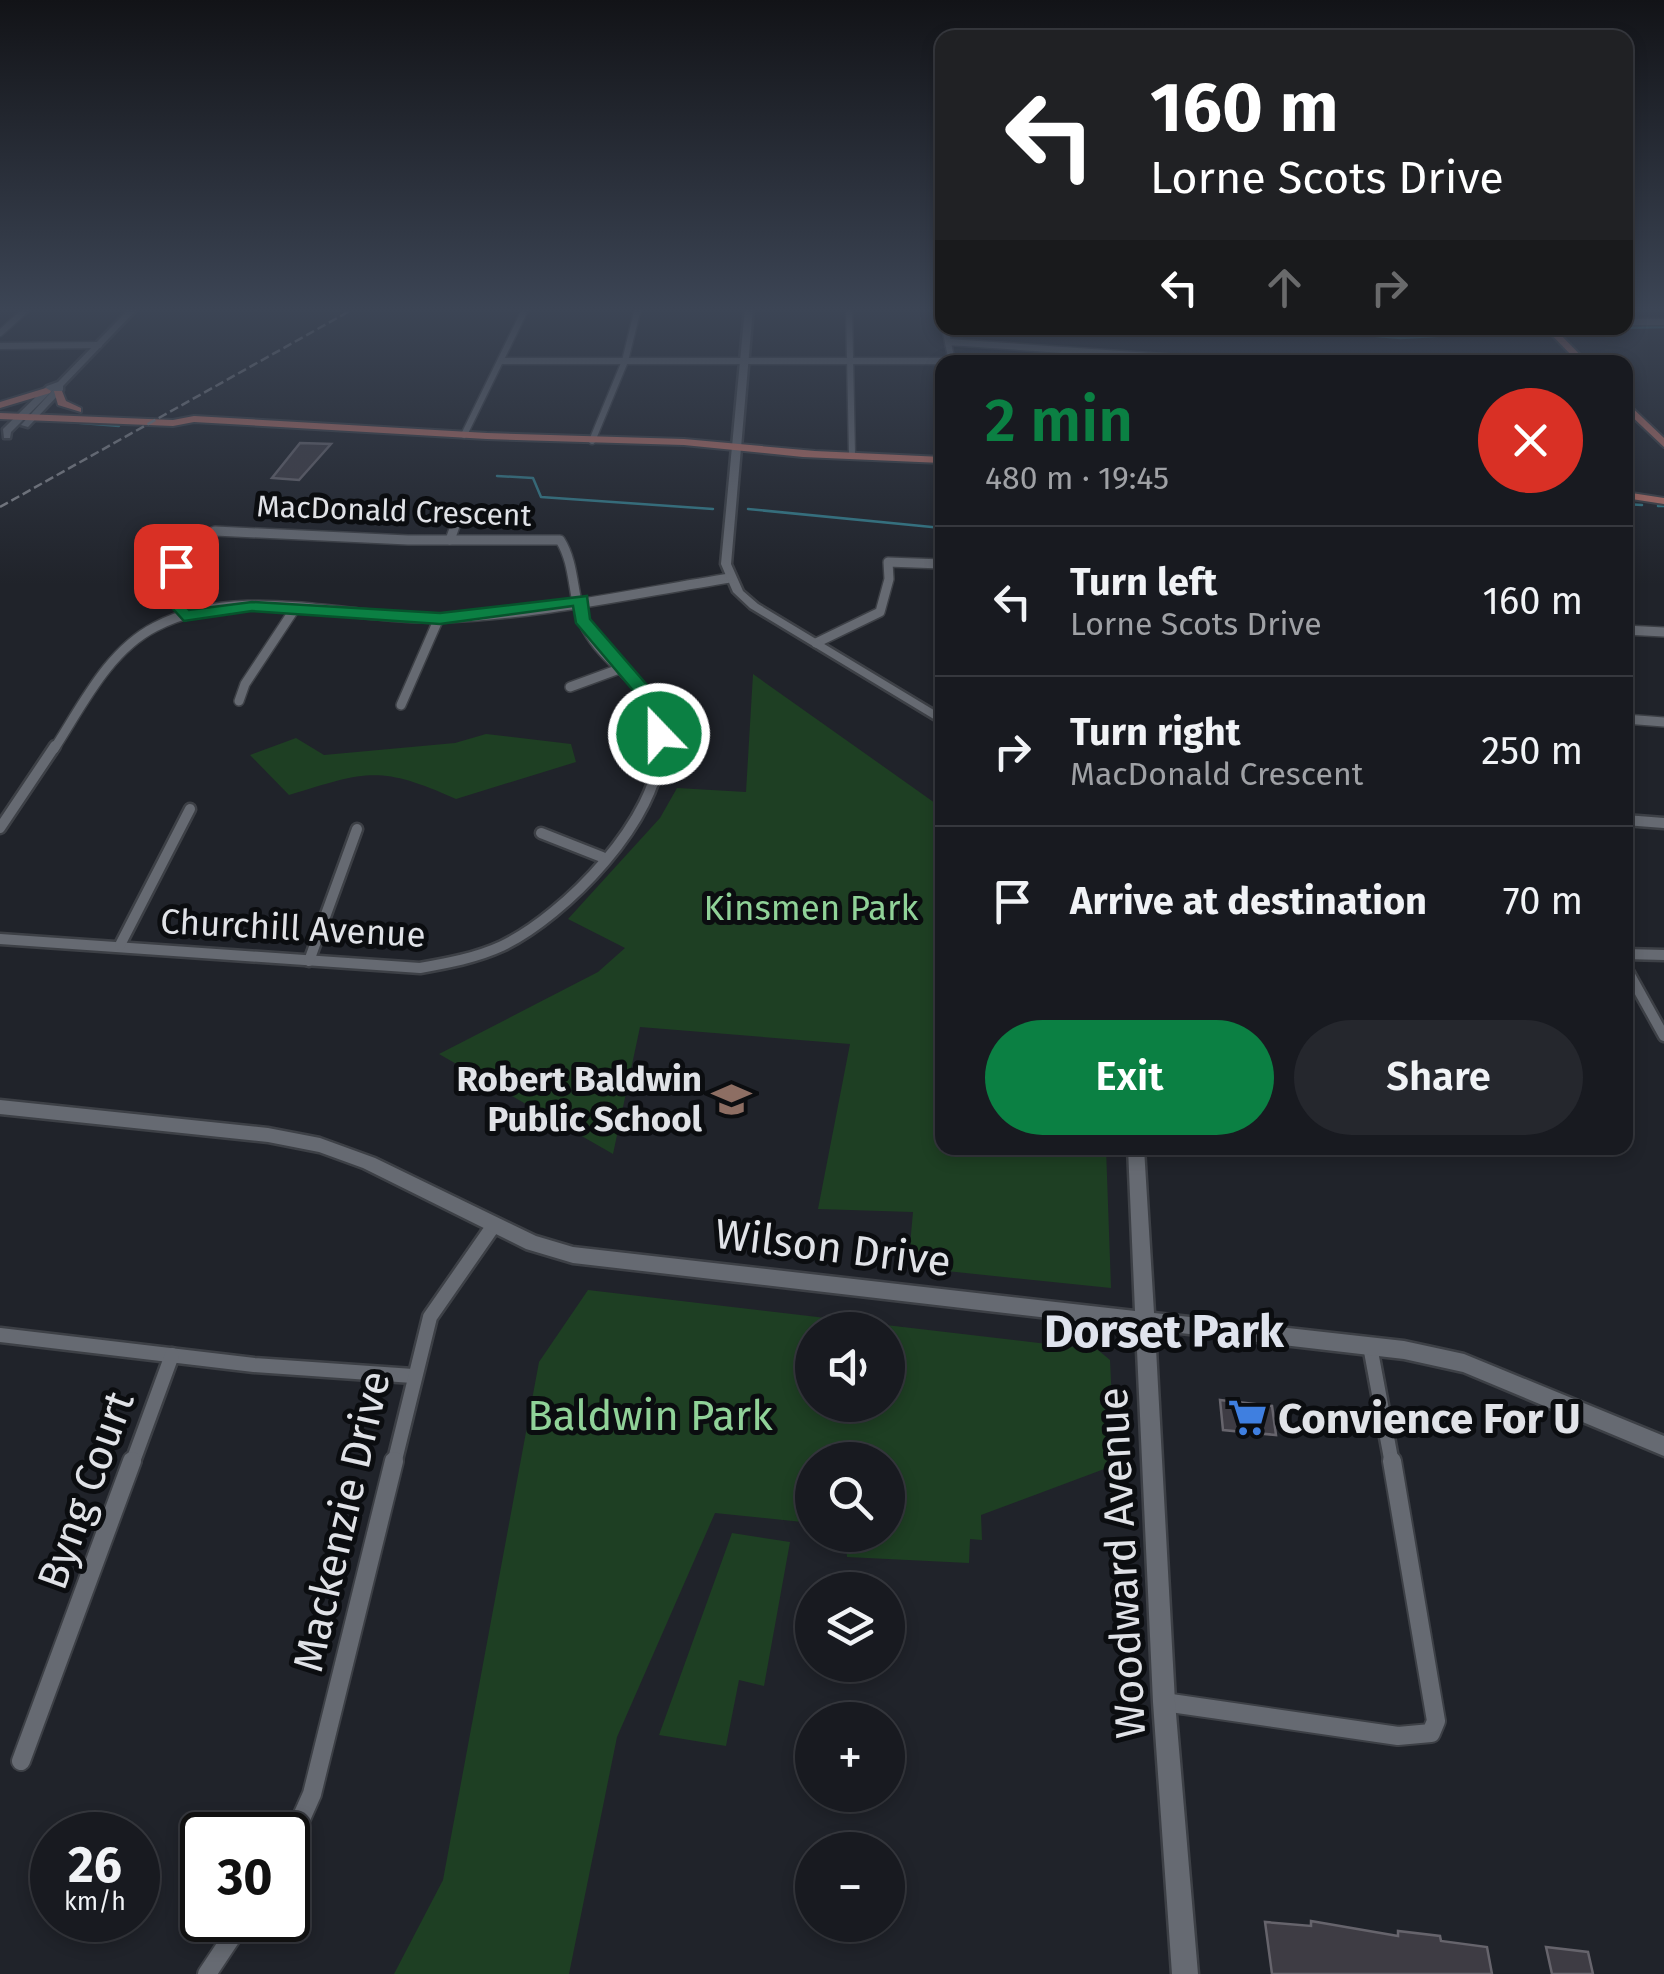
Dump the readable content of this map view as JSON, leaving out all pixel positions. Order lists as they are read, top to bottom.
{
  "streets": {
    "street": [
      "MacDonald Crescent",
      "Churchill Avenue",
      "Wilson Drive",
      "Byng Court",
      "Mackenzie Drive",
      "Woodward Avenue"
    ]
  },
  "crossings": [
    ["MacDonald Crescent", "Churchill Avenue"],
    ["Wilson Drive", "Mackenzie Drive"],
    ["Wilson Drive", "Woodward Avenue"]
  ],
  "districts": ["Dorset Park"],
  "parks": ["Kinsmen Park", "Baldwin Park"],
  "places": {
    "school or university": ["Robert Baldwin Public School"],
    "supermarket": ["Convience For U"]
  },
  "page": {
    "turn": ["160 m", "Lorne Scots Drive"],
    "heading": ["2 min", "480 m · 19:45"],
    "list": [
      {
        "name": "Turn left",
        "note": "Lorne Scots Drive",
        "value": "160 m"
      },
      {
        "name": "Turn right",
        "note": "MacDonald Crescent",
        "value": "250 m"
      },
      {
        "name": "Arrive at destination",
        "value": "70 m"
      }
    ],
    "buttons": ["Exit", "Share"],
    "map_buttons": ["+", "−"],
    "speed": "26 km/h",
    "limit": "30"
  }
}
